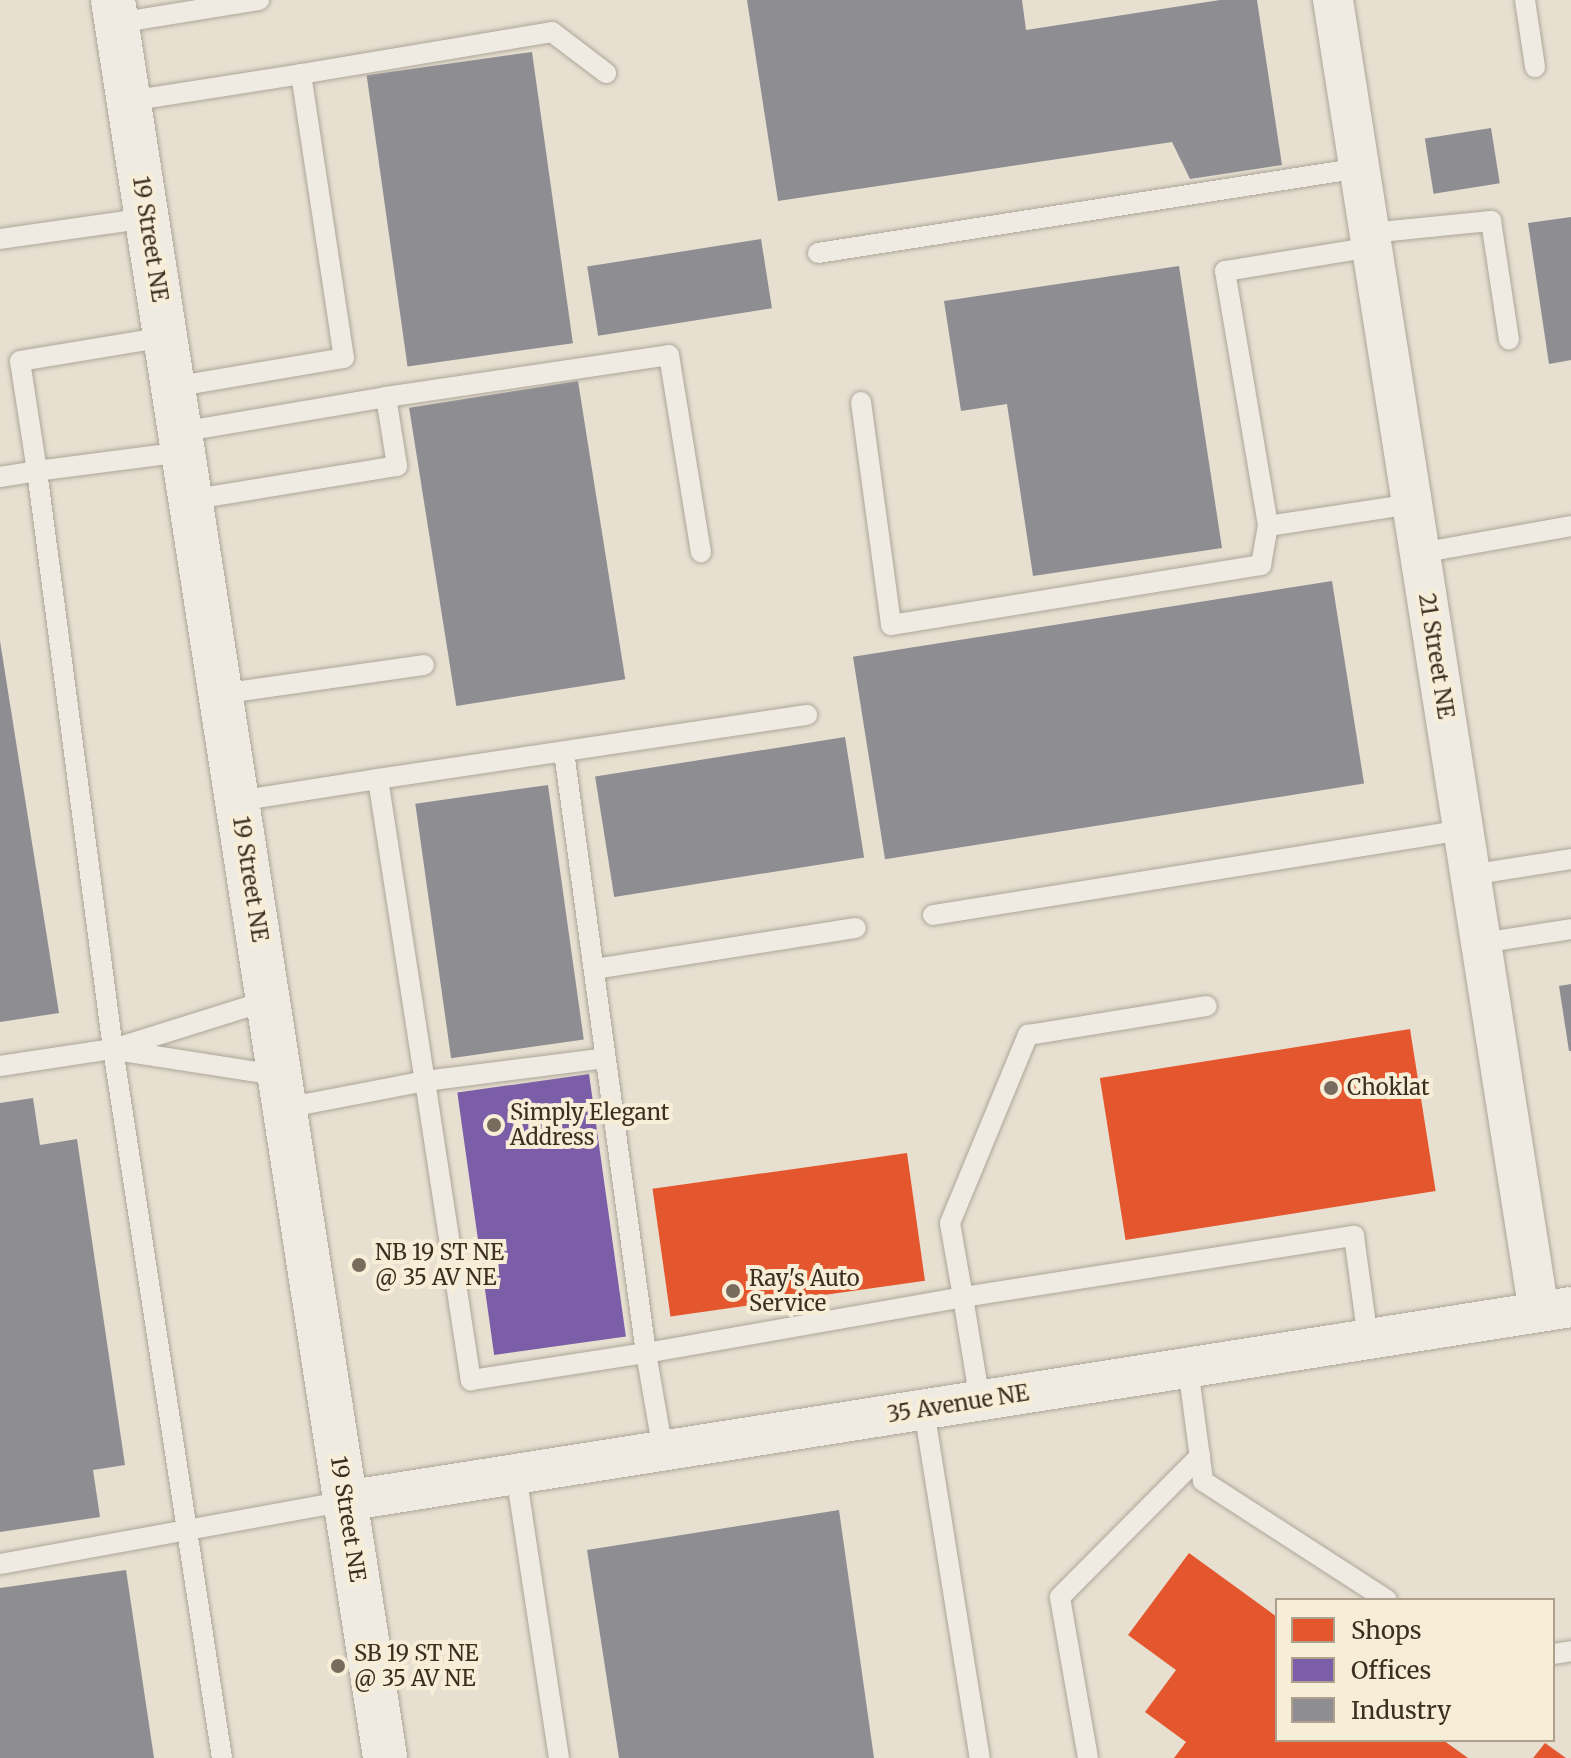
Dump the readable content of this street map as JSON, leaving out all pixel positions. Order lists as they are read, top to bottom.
{
  "streets": {
    "street": ["19 Street NE", "21 Street NE", "35 Avenue NE"]
  },
  "crossings": [
    ["19 Street NE", "35 Avenue NE"],
    ["21 Street NE", "35 Avenue NE"]
  ],
  "places": [
    "Choklat",
    "Simply Elegant Address",
    "NB 19 ST NE @ 35 AV NE",
    "Ray's Auto Service",
    "SB 19 ST NE @ 35 AV NE"
  ],
  "legend": ["Shops", "Offices", "Industry"]
}
